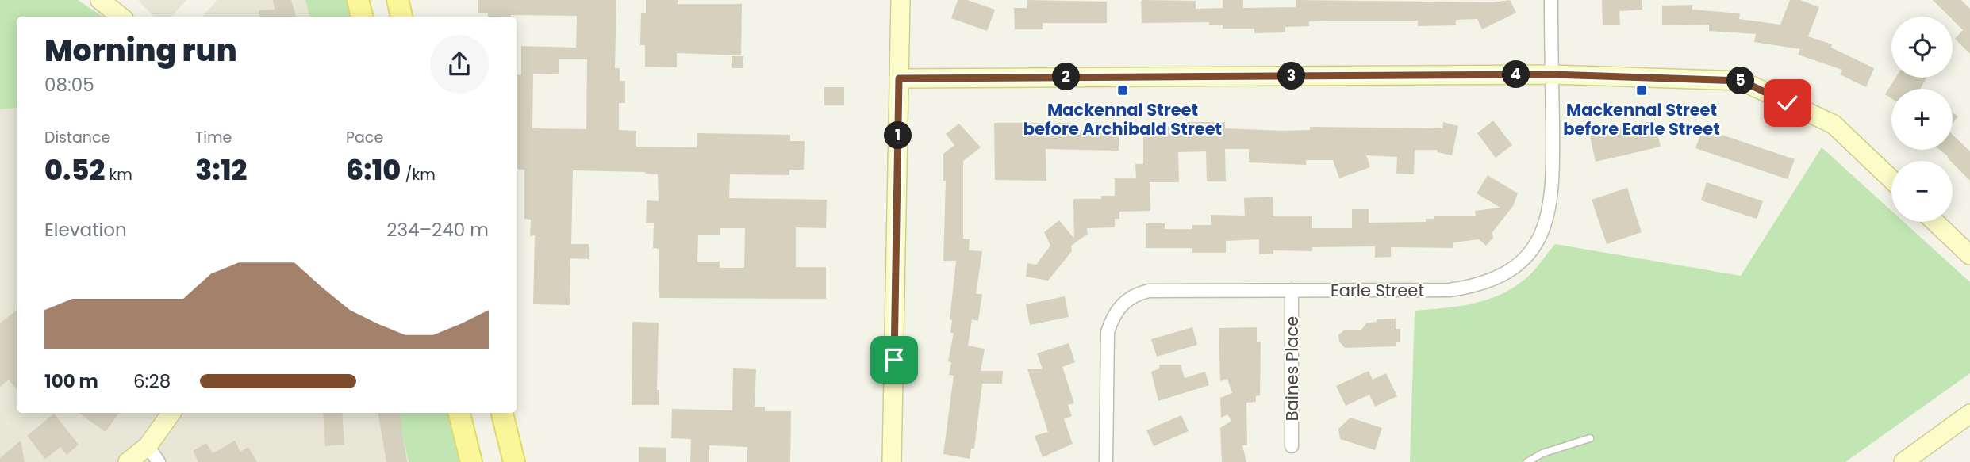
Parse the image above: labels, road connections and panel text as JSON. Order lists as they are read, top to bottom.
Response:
{
  "streets": {
    "street": ["Earle Street", "Baines Place"]
  },
  "crossings": [
    ["Earle Street", "Baines Place"]
  ],
  "places": {
    "transit": ["Mackennal Street before Archibald Street", "Mackennal Street before Earle Street"]
  },
  "page": {
    "map_buttons": ["+", "−"],
    "heading": ["Morning run", "08:05"],
    "pins": [
      "4",
      "3",
      "2",
      "5",
      "1"
    ],
    "stats": [
      ["Distance", "0.52 km"],
      ["Time", "3:12"],
      ["Pace", "6:10 /km"]
    ],
    "chart": ["Elevation", "234–240 m"],
    "list": [
      {
        "name": "100 m",
        "note": "6:28"
      }
    ]
  }
}
